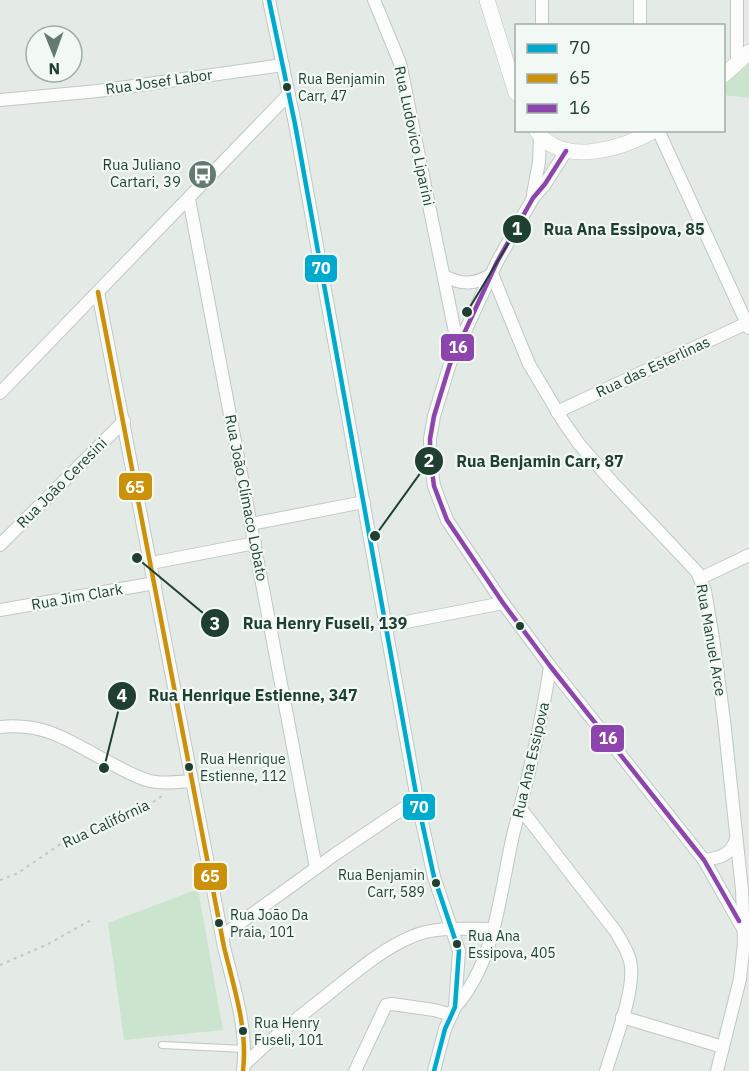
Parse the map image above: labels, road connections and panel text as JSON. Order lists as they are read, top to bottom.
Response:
{
  "streets": {
    "street": [
      "Rua Josef Labor",
      "Rua Ludovico Liparini",
      "Rua das Esterlinas",
      "Rua João Ceresini",
      "Rua João Clímaco Lobato",
      "Rua Jim Clark",
      "Rua Manuel Arce",
      "Rua Ana Essipova"
    ],
    "path": ["Rua Califórnia"]
  },
  "crossings": [
    ["Rua das Esterlinas", "Rua Manuel Arce"]
  ],
  "places": {
    "other": [
      "Rua Benjamin Carr, 47",
      "Rua Ana Essipova, 85",
      "Rua Benjamin Carr, 87",
      "Rua Henry Fuseli, 139",
      "Rua Henrique Estienne, 112",
      "Rua Henrique Estienne, 347",
      "Rua Benjamin Carr, 589",
      "Rua João Da Praia, 101",
      "Rua Ana Essipova, 405",
      "Rua Henry Fuseli, 101"
    ],
    "bus stop": ["Rua Juliano Cartari, 39"]
  },
  "lines": ["transit line 70", "transit line 16", "transit line 65"],
  "legend": ["70", "65", "16"],
  "north": "bottom"
}
